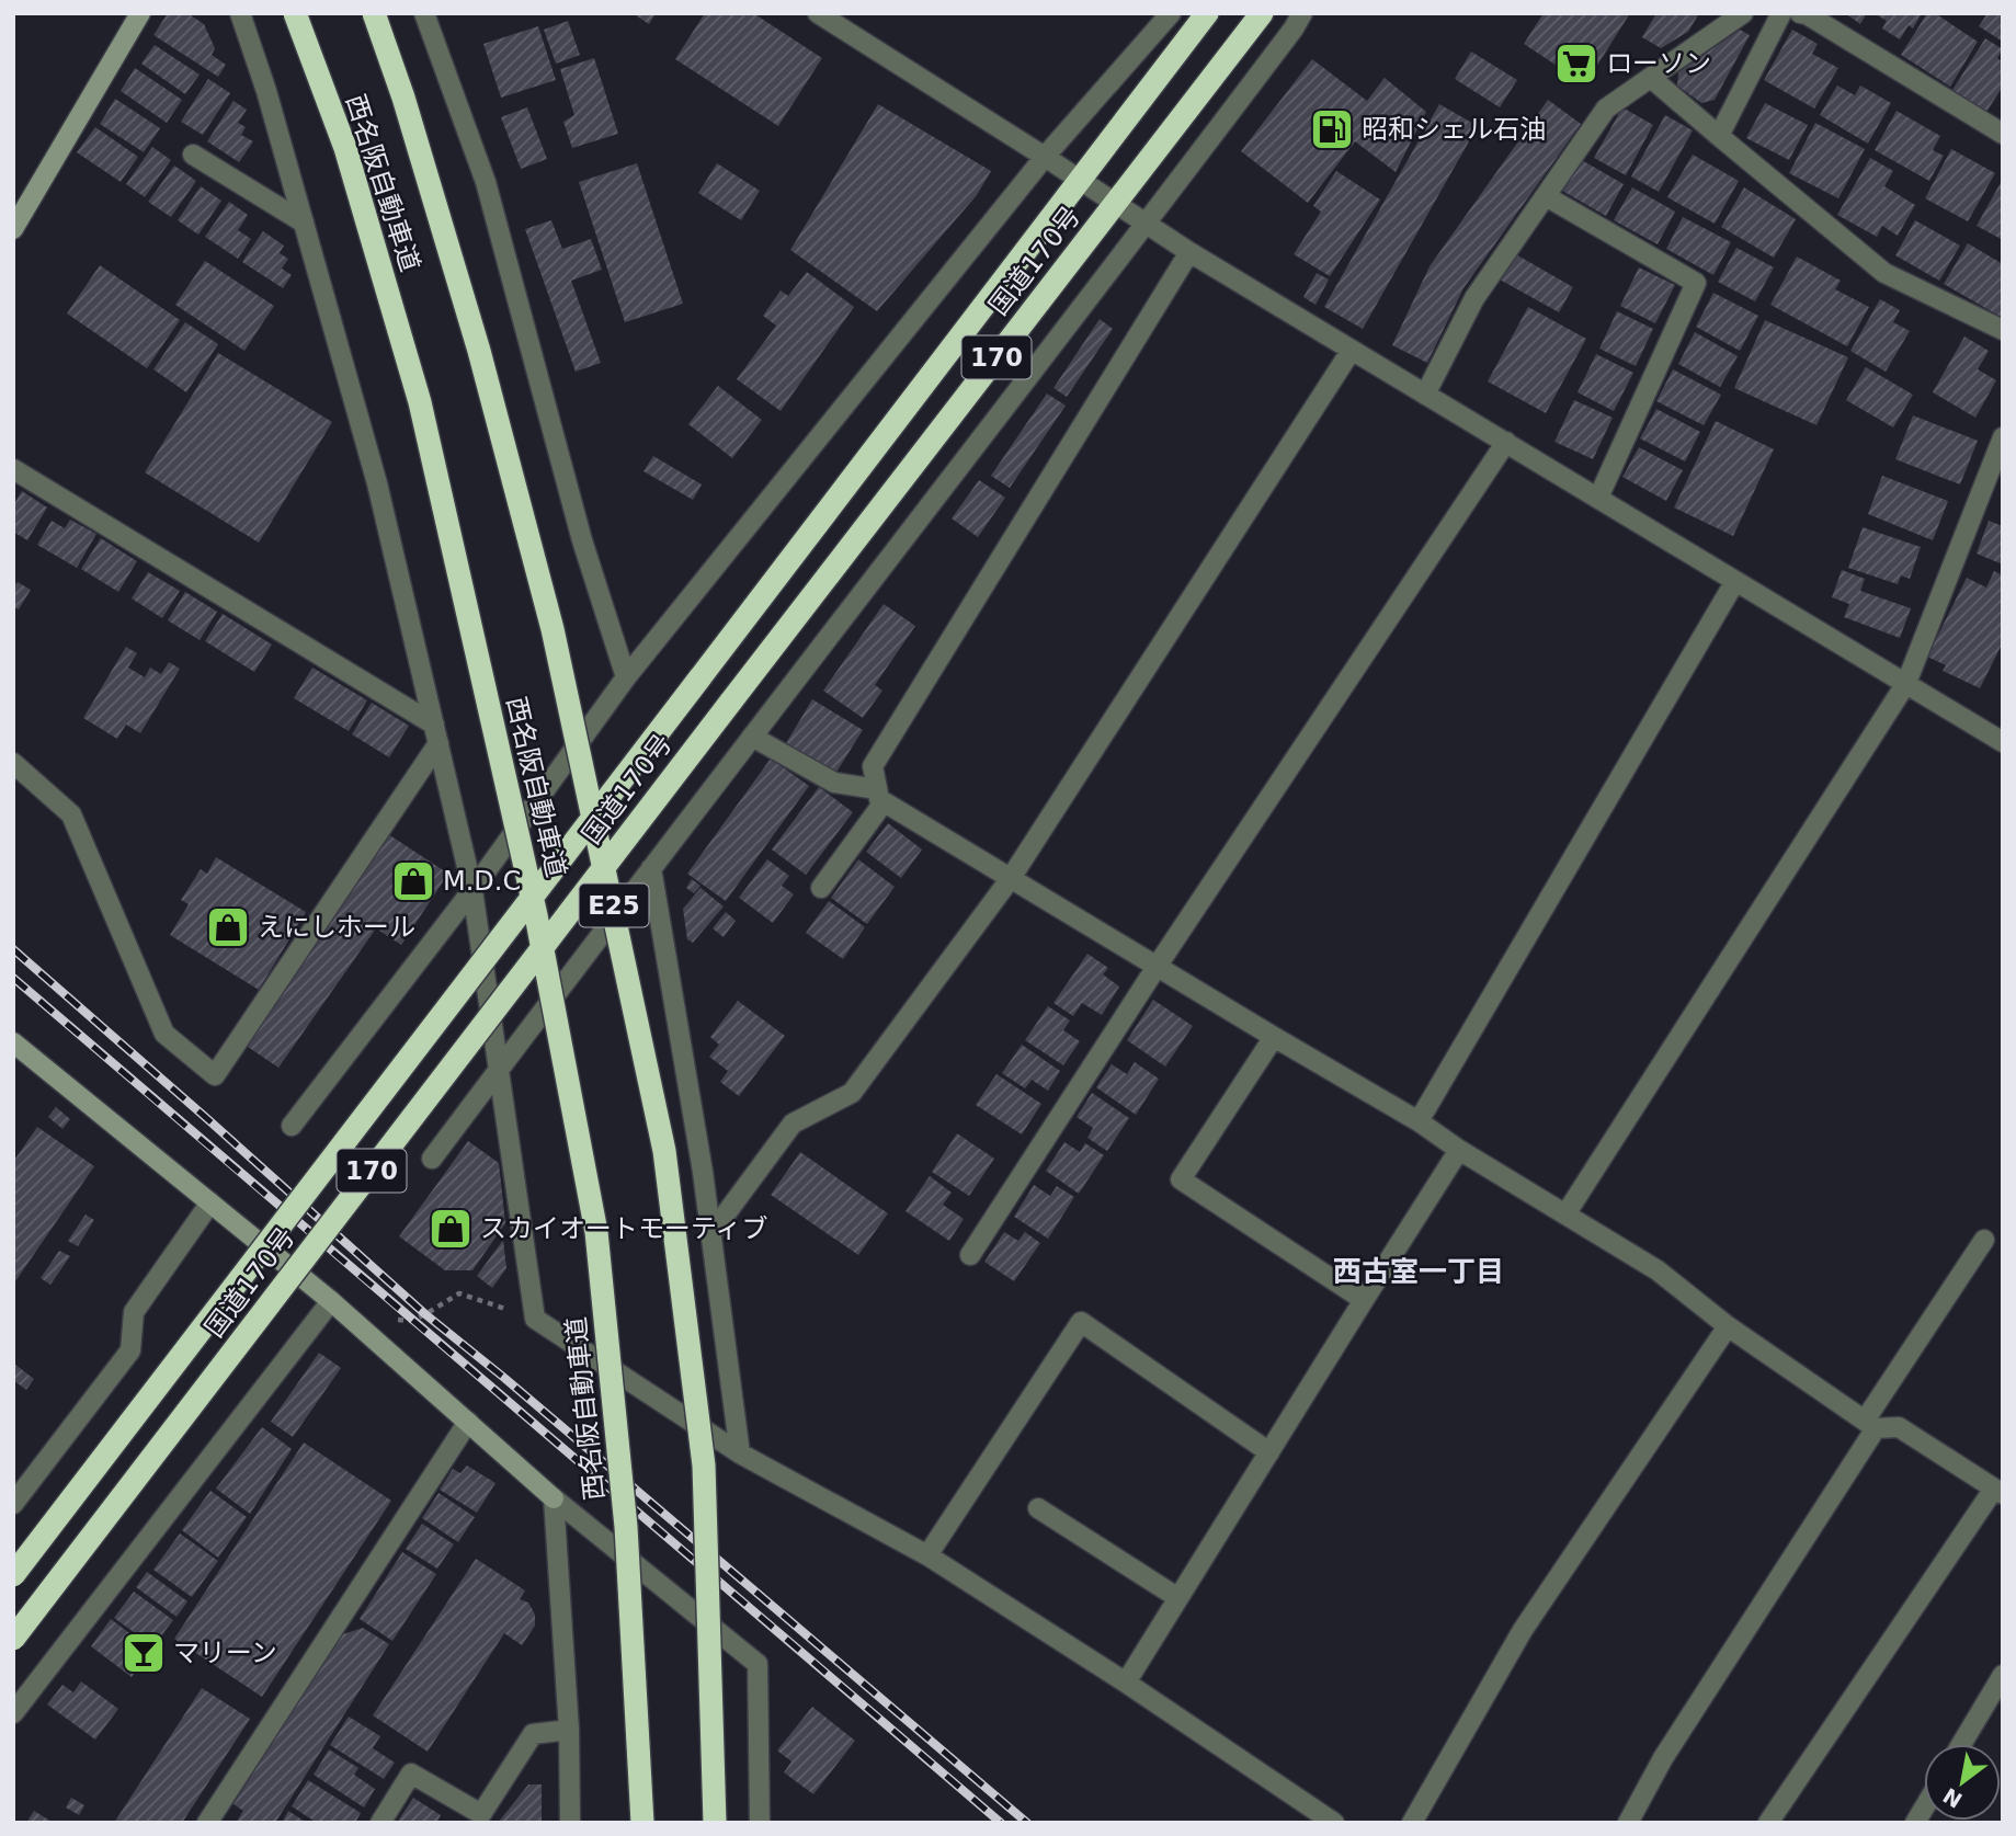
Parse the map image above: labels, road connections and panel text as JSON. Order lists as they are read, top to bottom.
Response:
{
  "streets": {
    "highway": [
      "西名阪自動車道",
      "国道170号",
      "170",
      "E25"
    ]
  },
  "districts": ["西古室一丁目"],
  "places": {
    "supermarket": ["ローソン"],
    "fuel station": ["昭和シェル石油"],
    "shop": ["M.D.C", "えにしホール", "スカイオートモーティブ"],
    "bar": ["マリーン"]
  },
  "north": "bottom left"
}
